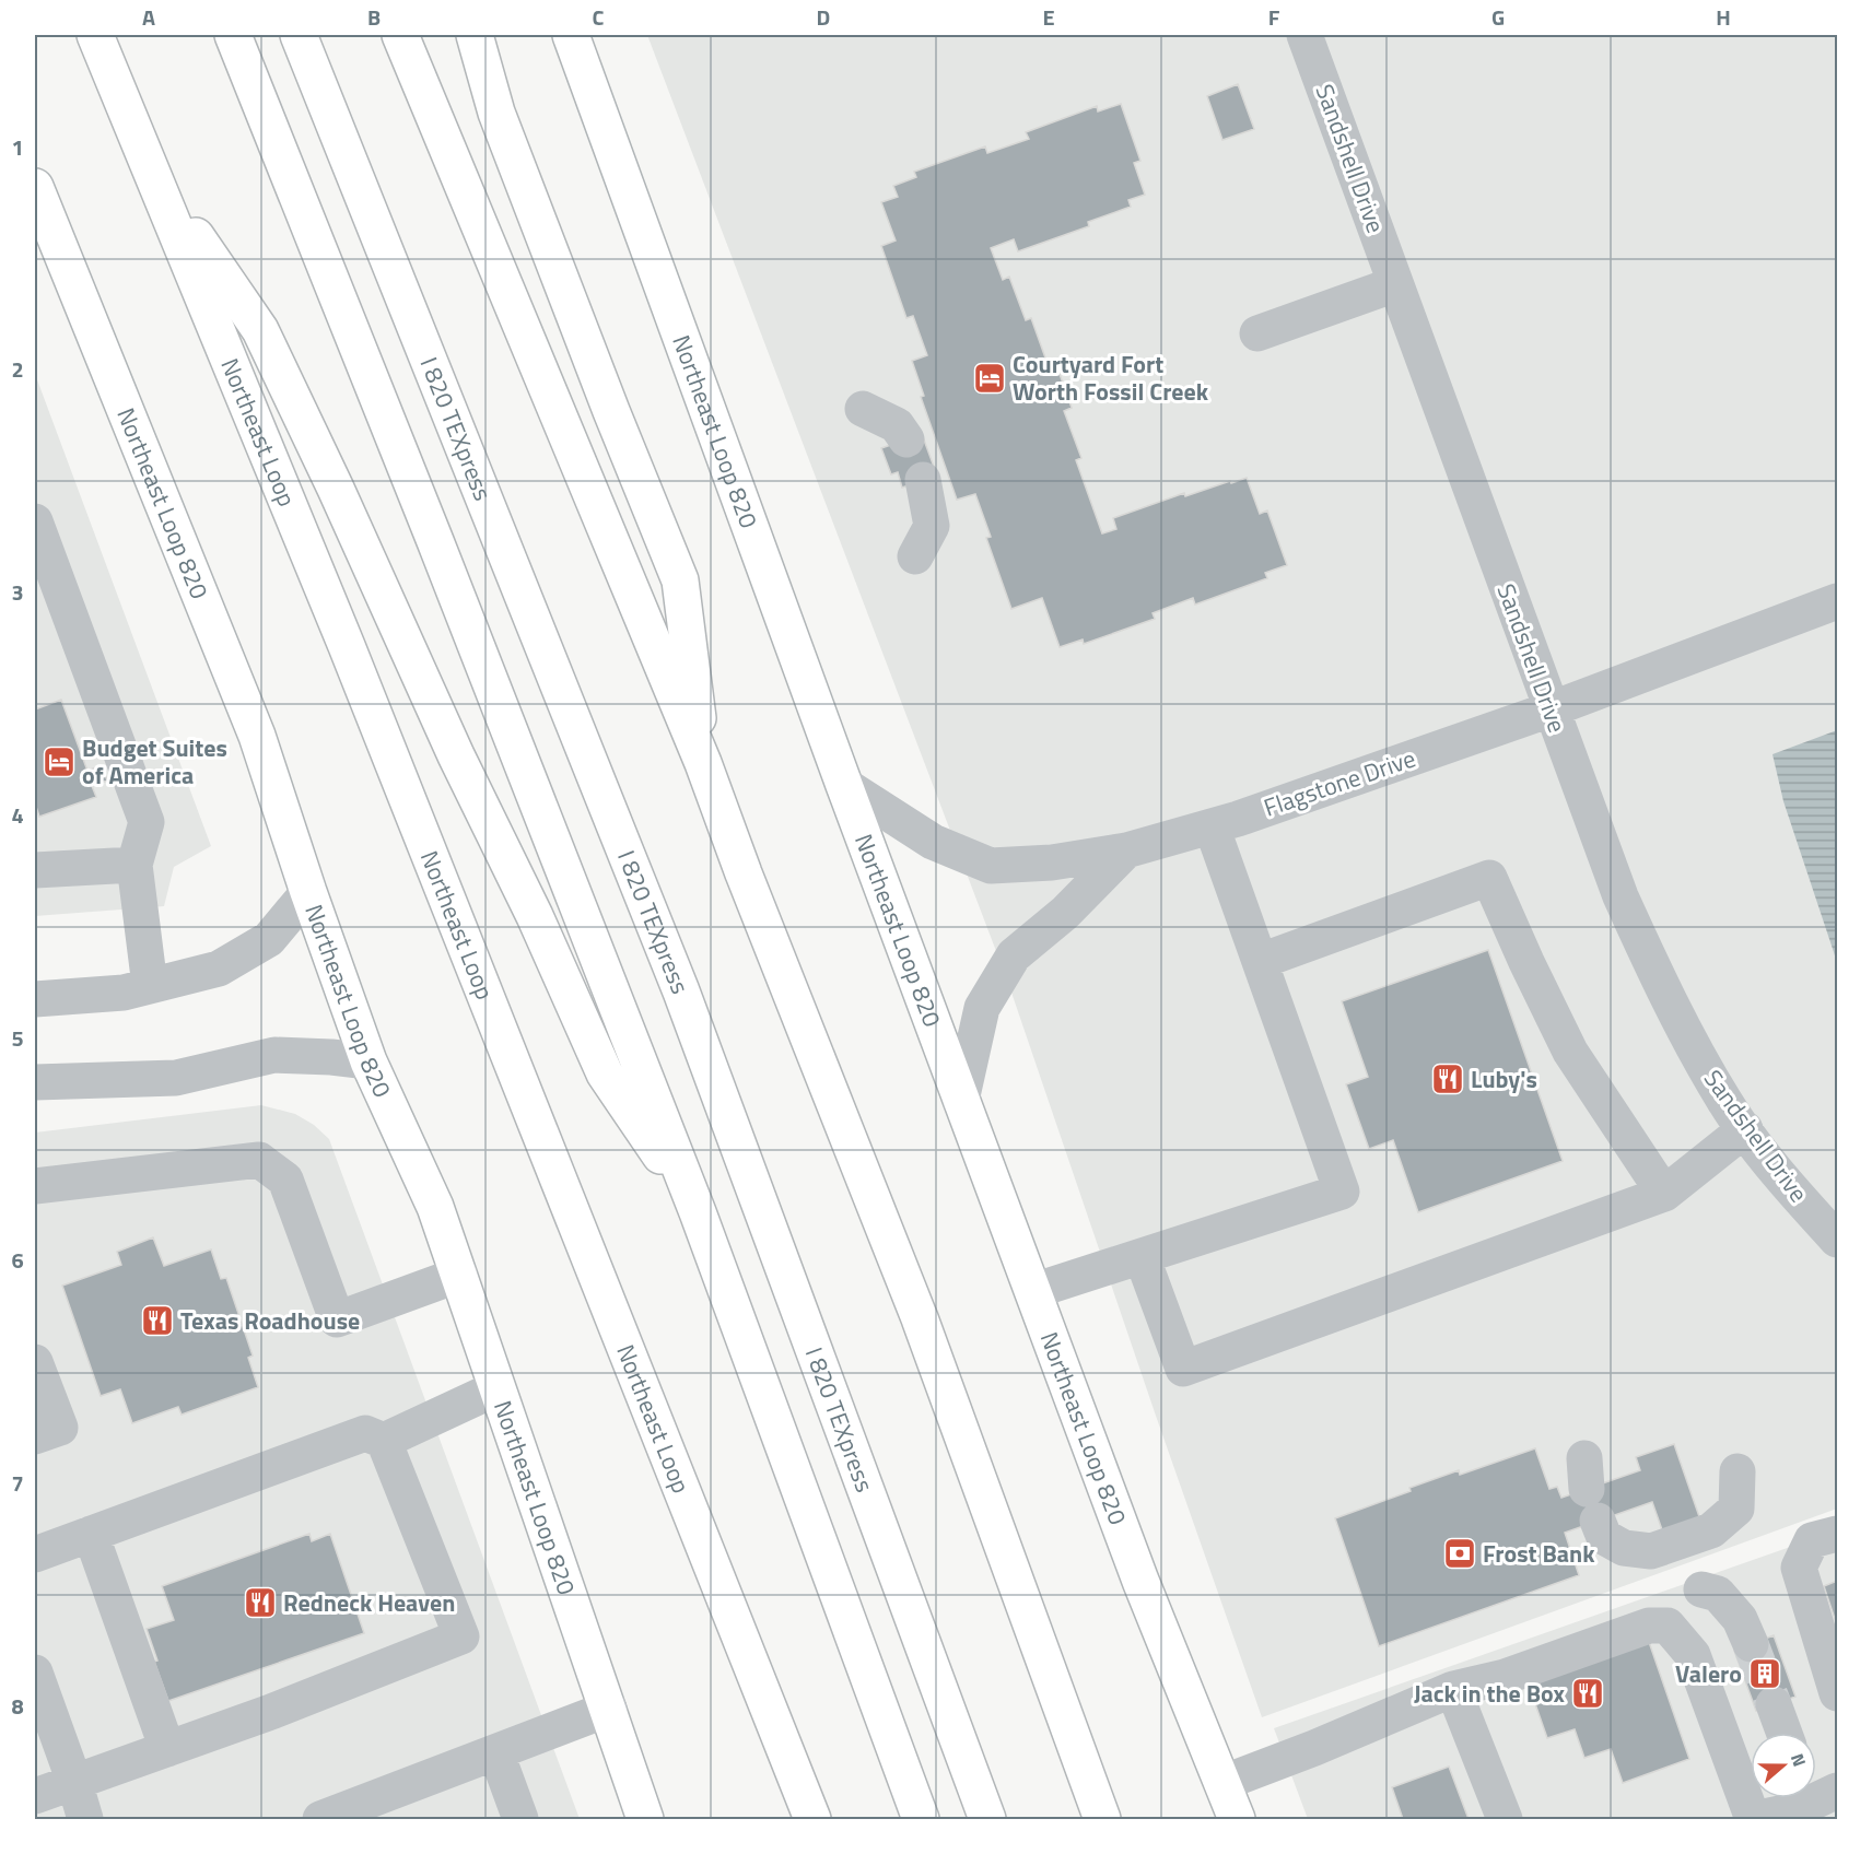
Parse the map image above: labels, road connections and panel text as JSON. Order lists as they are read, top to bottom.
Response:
{
  "streets": {
    "main road": ["I 820 TEXpress", "Northeast Loop 820", "Northeast Loop"],
    "street": ["Sandshell Drive", "Flagstone Drive"]
  },
  "crossings": [
    ["Sandshell Drive", "Flagstone Drive"],
    ["Northeast Loop 820", "Flagstone Drive"]
  ],
  "places": {
    "hotel": ["Courtyard Fort Worth Fossil Creek", "Budget Suites of America"],
    "restaurant": [
      "Luby's",
      "Texas Roadhouse",
      "Redneck Heaven",
      "Jack in the Box"
    ],
    "bank": ["Frost Bank"],
    "building": ["Valero"]
  },
  "north": "right",
  "grid": {
    "columns": [
      "A",
      "B",
      "C",
      "D",
      "E",
      "F",
      "G",
      "H"
    ],
    "rows": [
      "1",
      "2",
      "3",
      "4",
      "5",
      "6",
      "7",
      "8"
    ]
  }
}
